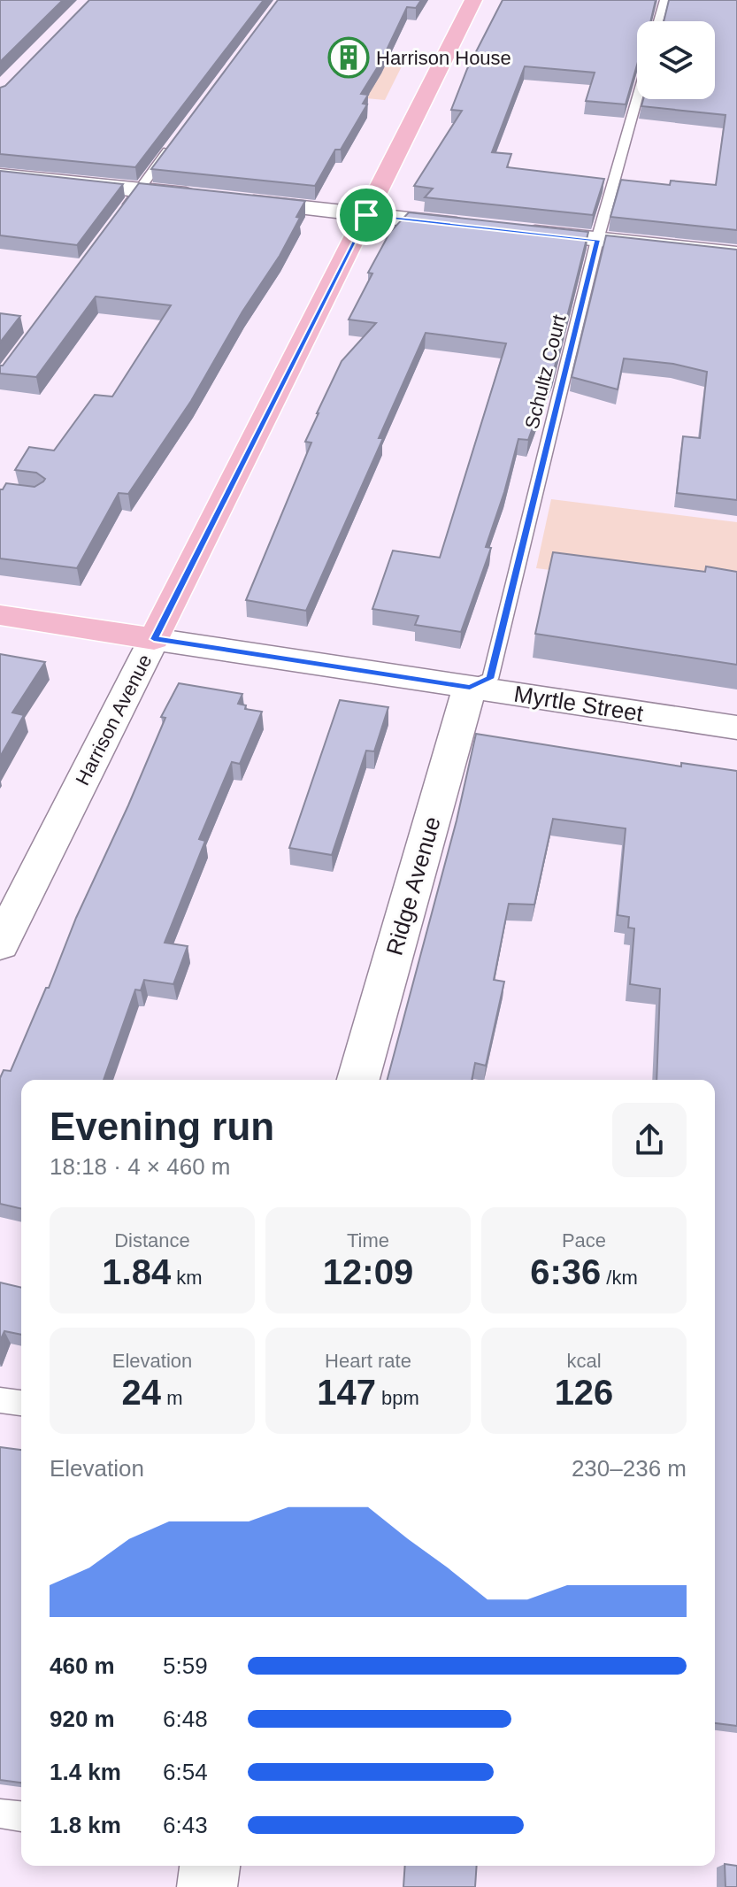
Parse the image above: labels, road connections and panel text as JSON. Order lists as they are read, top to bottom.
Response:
{
  "streets": {
    "main road": ["Myrtle Street", "Harrison Avenue"],
    "street": ["Ridge Avenue"],
    "lane": ["Schultz Court"]
  },
  "crossings": [
    ["Schultz Court", "Myrtle Street"],
    ["Schultz Court", "Ridge Avenue"],
    ["Myrtle Street", "Harrison Avenue"],
    ["Myrtle Street", "Ridge Avenue"]
  ],
  "places": {
    "building": ["Harrison House"]
  },
  "page": {
    "heading": ["Evening run", "18:18 · 4 × 460 m"],
    "stats": [
      ["Distance", "1.84 km"],
      ["Time", "12:09"],
      ["Pace", "6:36 /km"],
      ["Elevation", "24 m"],
      ["Heart rate", "147 bpm"],
      ["kcal", "126"]
    ],
    "chart": ["Elevation", "230–236 m"],
    "list": [
      {
        "name": "460 m",
        "note": "5:59"
      },
      {
        "name": "920 m",
        "note": "6:48"
      },
      {
        "name": "1.4 km",
        "note": "6:54"
      },
      {
        "name": "1.8 km",
        "note": "6:43"
      }
    ]
  }
}
